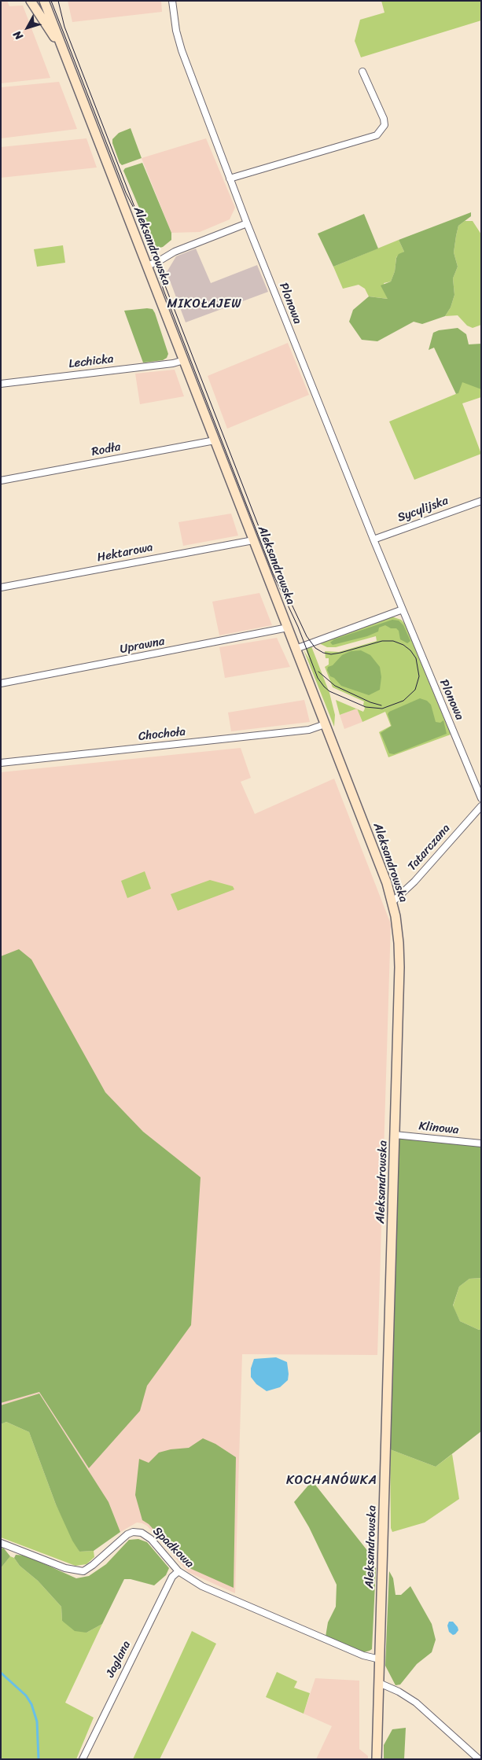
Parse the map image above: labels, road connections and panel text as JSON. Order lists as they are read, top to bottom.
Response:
{
  "streets": {
    "main road": ["Aleksandrowska"],
    "street": [
      "Plonowa",
      "Lechicka",
      "Rodła",
      "Sycylijska",
      "Hektarowa",
      "Uprawna",
      "Chochoła",
      "Tatarczana",
      "Klinowa",
      "Spadkowa",
      "Jaglana"
    ]
  },
  "crossings": [
    ["Aleksandrowska", "Lechicka"],
    ["Aleksandrowska", "Rodła"],
    ["Aleksandrowska", "Hektarowa"],
    ["Aleksandrowska", "Uprawna"],
    ["Aleksandrowska", "Chochoła"],
    ["Aleksandrowska", "Tatarczana"],
    ["Aleksandrowska", "Klinowa"],
    ["Aleksandrowska", "Spadkowa"],
    ["Plonowa", "Sycylijska"],
    ["Spadkowa", "Jaglana"]
  ],
  "districts": ["MIKOŁAJEW", "KOCHANÓWKA"],
  "north": "bottom left"
}
